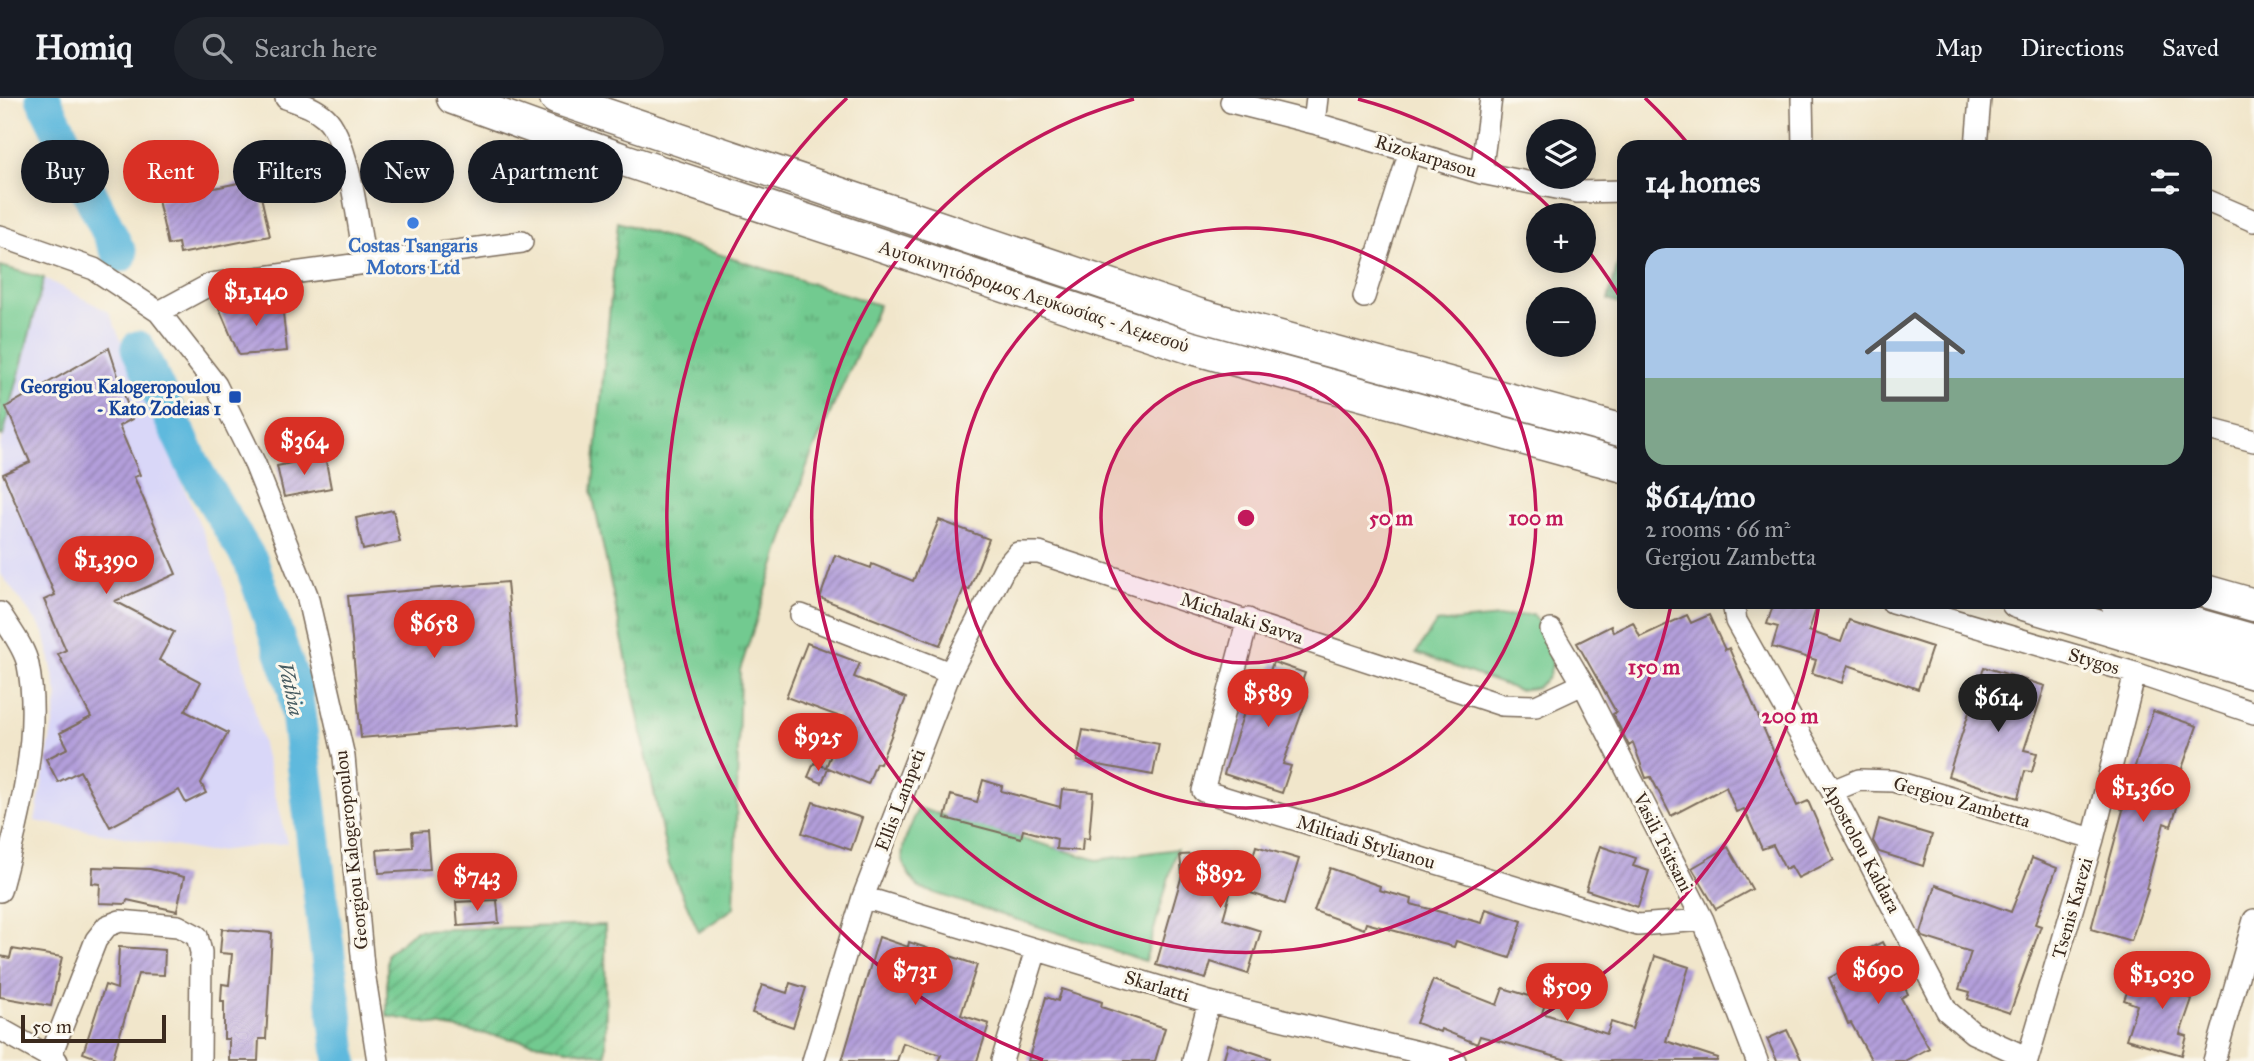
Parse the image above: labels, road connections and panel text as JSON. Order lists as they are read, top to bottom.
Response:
{
  "streets": {
    "highway": ["Αυτοκινητόδρομος Λευκωσίας - Λεμεσού"],
    "street": [
      "Rizokarpasou",
      "Michalaki Savva",
      "Stygos",
      "Ellis Lampeti",
      "Gergiou Zambetta",
      "Miltiadi Stylianou",
      "Vasili Tsitsani",
      "Apostolou Kaldara",
      "Georgiou Kalogeropoulou",
      "Tsenis Karezi",
      "Skarlatti"
    ]
  },
  "crossings": [
    ["Michalaki Savva", "Ellis Lampeti"],
    ["Michalaki Savva", "Miltiadi Stylianou"],
    ["Michalaki Savva", "Vasili Tsitsani"],
    ["Stygos", "Tsenis Karezi"],
    ["Ellis Lampeti", "Skarlatti"],
    ["Gergiou Zambetta", "Apostolou Kaldara"],
    ["Gergiou Zambetta", "Tsenis Karezi"],
    ["Miltiadi Stylianou", "Vasili Tsitsani"],
    ["Apostolou Kaldara", "Tsenis Karezi"]
  ],
  "water": ["Vathia"],
  "places": {
    "other": ["Costas Tsangaris Motors Ltd"],
    "transit": ["Georgiou Kalogeropoulou - Kato Zodeias 1"]
  },
  "scale_bar": "50 m",
  "page": {
    "header": "Homiq",
    "search": "Search here",
    "nav": ["Map", "Directions", "Saved"],
    "map_buttons": ["+", "−"],
    "chip": [
      "Buy",
      "Rent",
      "Filters",
      "New",
      "Apartment"
    ],
    "heading": "14 homes",
    "list": [
      {
        "name": "$614/mo",
        "note": "2 rooms · 66 m² · Gergiou Zambetta"
      }
    ],
    "price": [
      "$1,140",
      "$364",
      "$1,390",
      "$658",
      "$589",
      "$614",
      "$925",
      "$1,360",
      "$892",
      "$743",
      "$690",
      "$731",
      "$1,030",
      "$509"
    ],
    "scale": "50 m"
  },
  "rings": [
    "50 m",
    "100 m",
    "150 m",
    "200 m"
  ]
}
